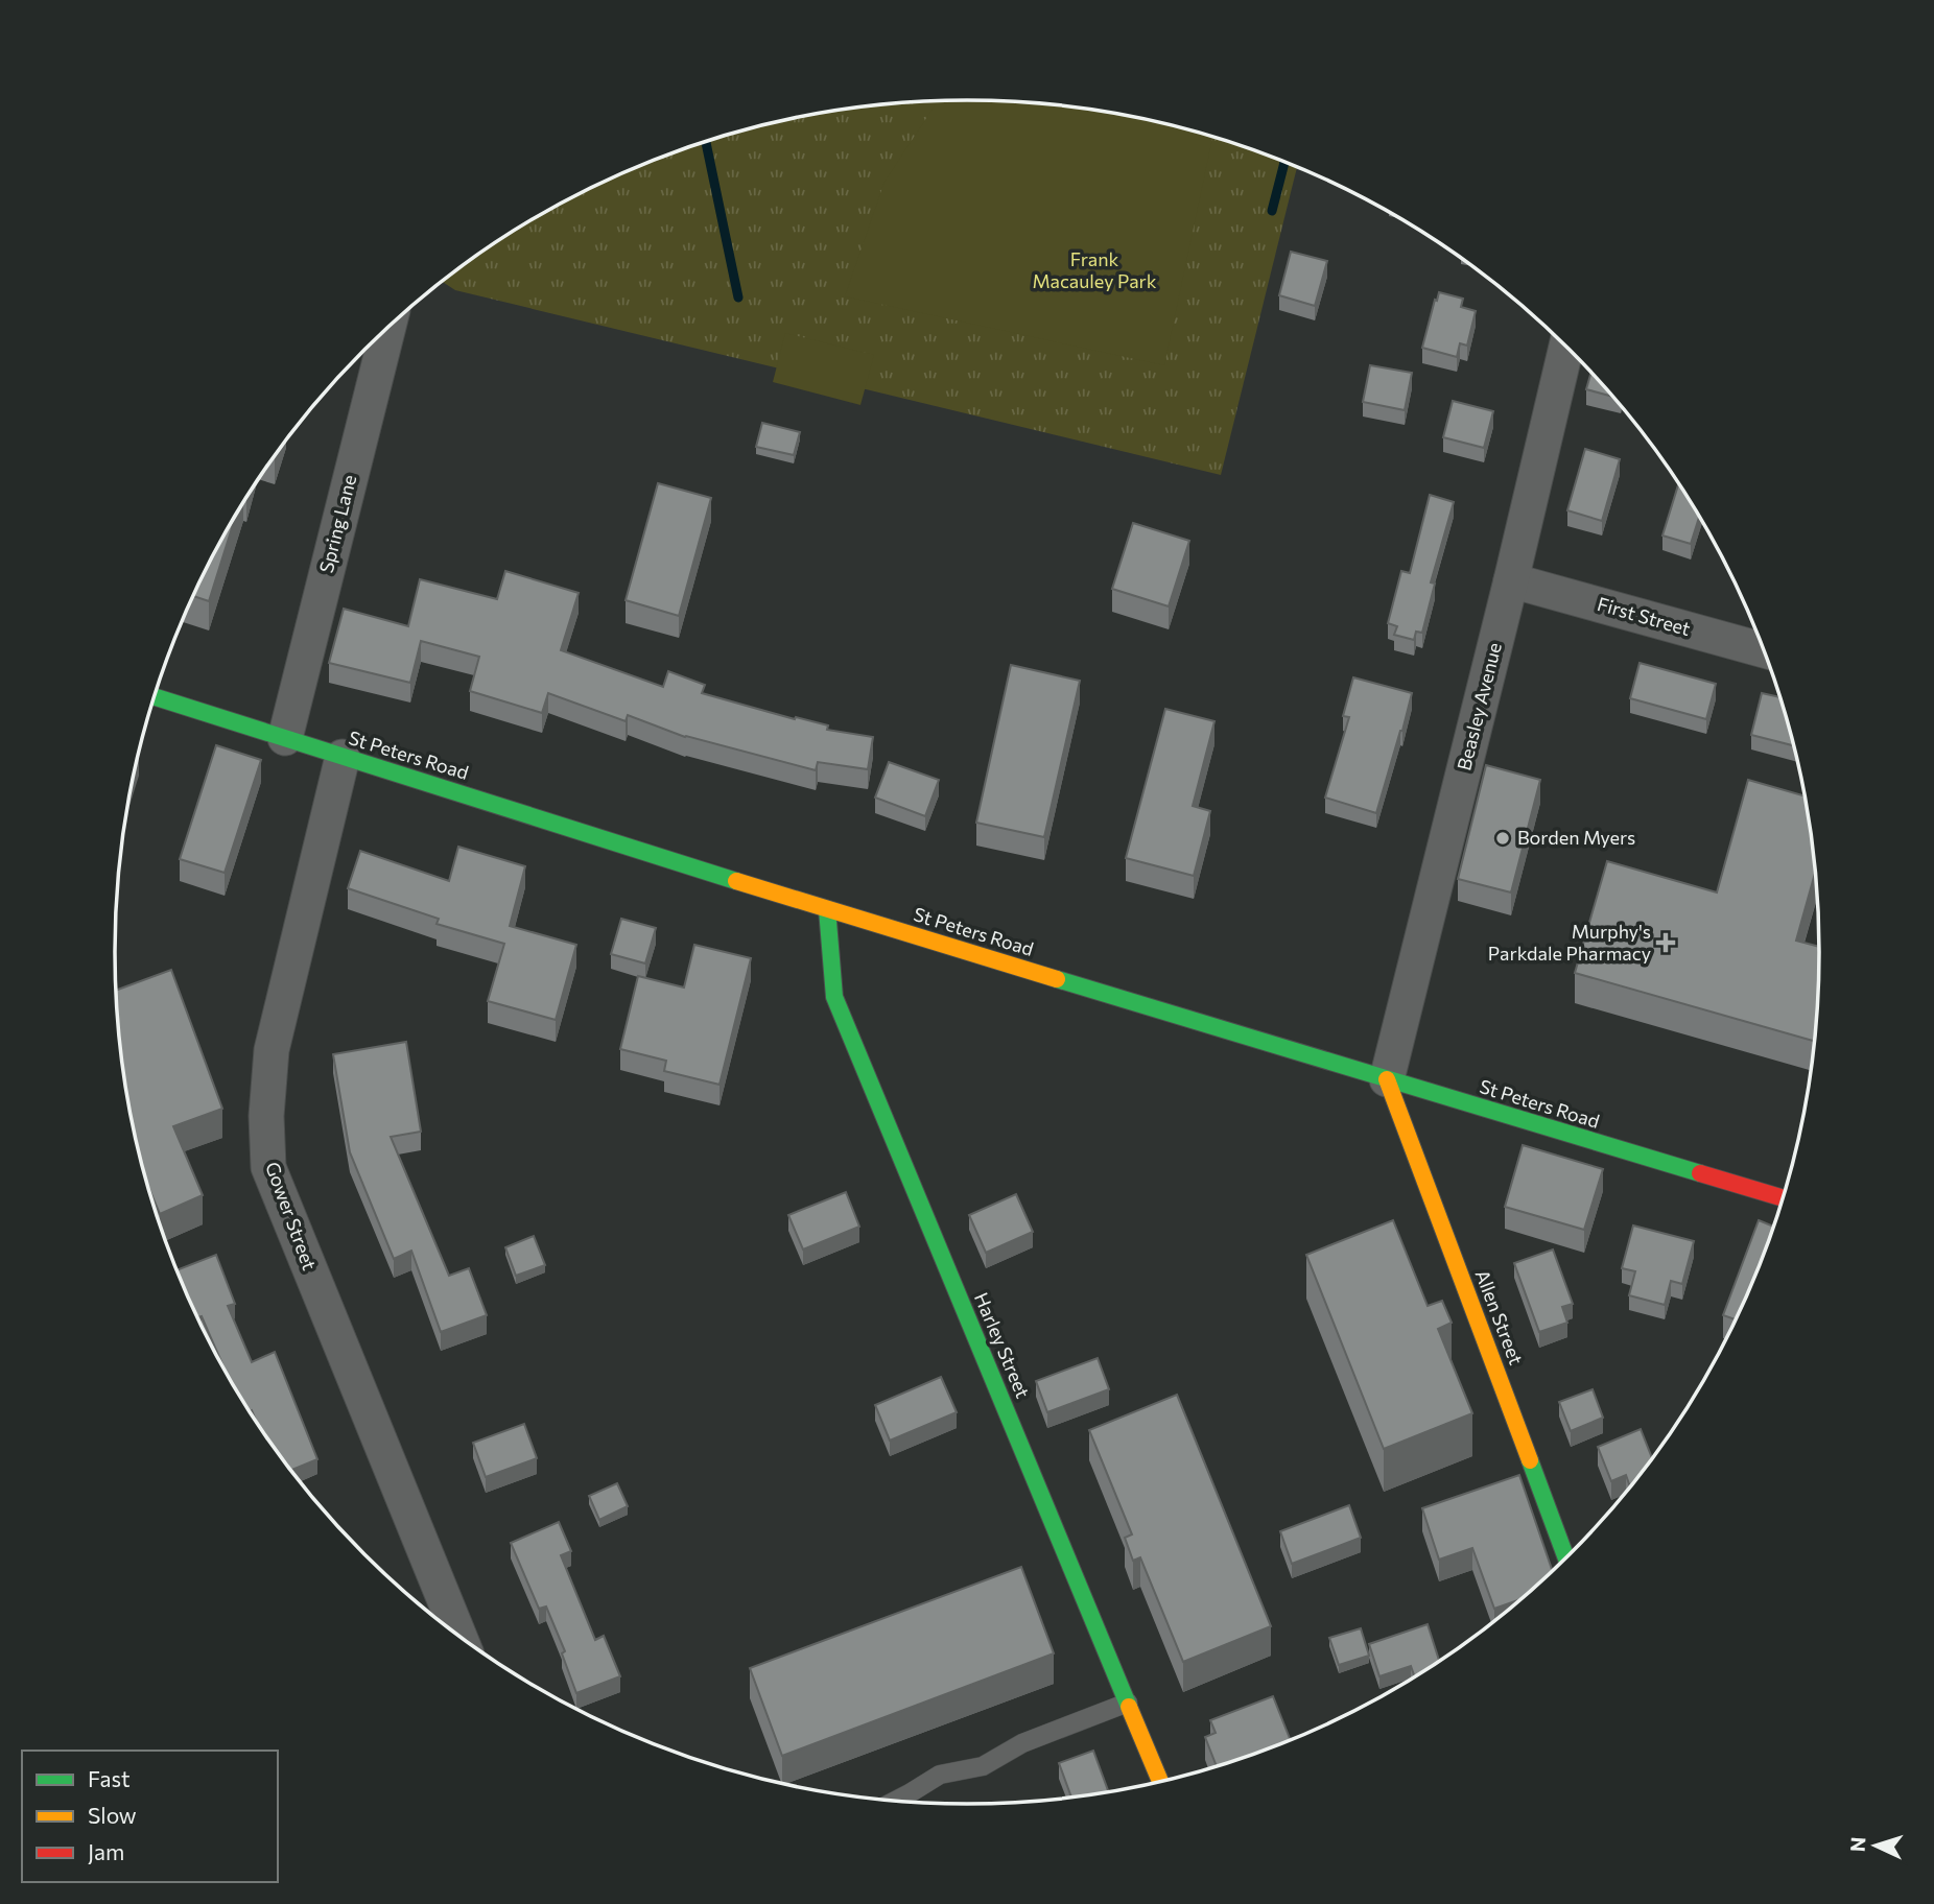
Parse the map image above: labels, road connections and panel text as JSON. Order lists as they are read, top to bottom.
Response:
{
  "streets": {
    "main road": ["St Peters Road", "Allen Street", "Harley Street"],
    "street": [
      "Spring Lane",
      "First Street",
      "Beasley Avenue",
      "Gower Street"
    ]
  },
  "crossings": [
    ["Spring Lane", "St Peters Road"],
    ["First Street", "Beasley Avenue"],
    ["Beasley Avenue", "St Peters Road"],
    ["Beasley Avenue", "Allen Street"],
    ["St Peters Road", "Gower Street"],
    ["St Peters Road", "Allen Street"],
    ["St Peters Road", "Harley Street"]
  ],
  "parks": ["Frank Macauley Park"],
  "places": {
    "other": ["Borden Myers"],
    "health": ["Murphy's Parkdale Pharmacy"]
  },
  "legend": ["Fast", "Slow", "Jam"],
  "north": "left"
}
